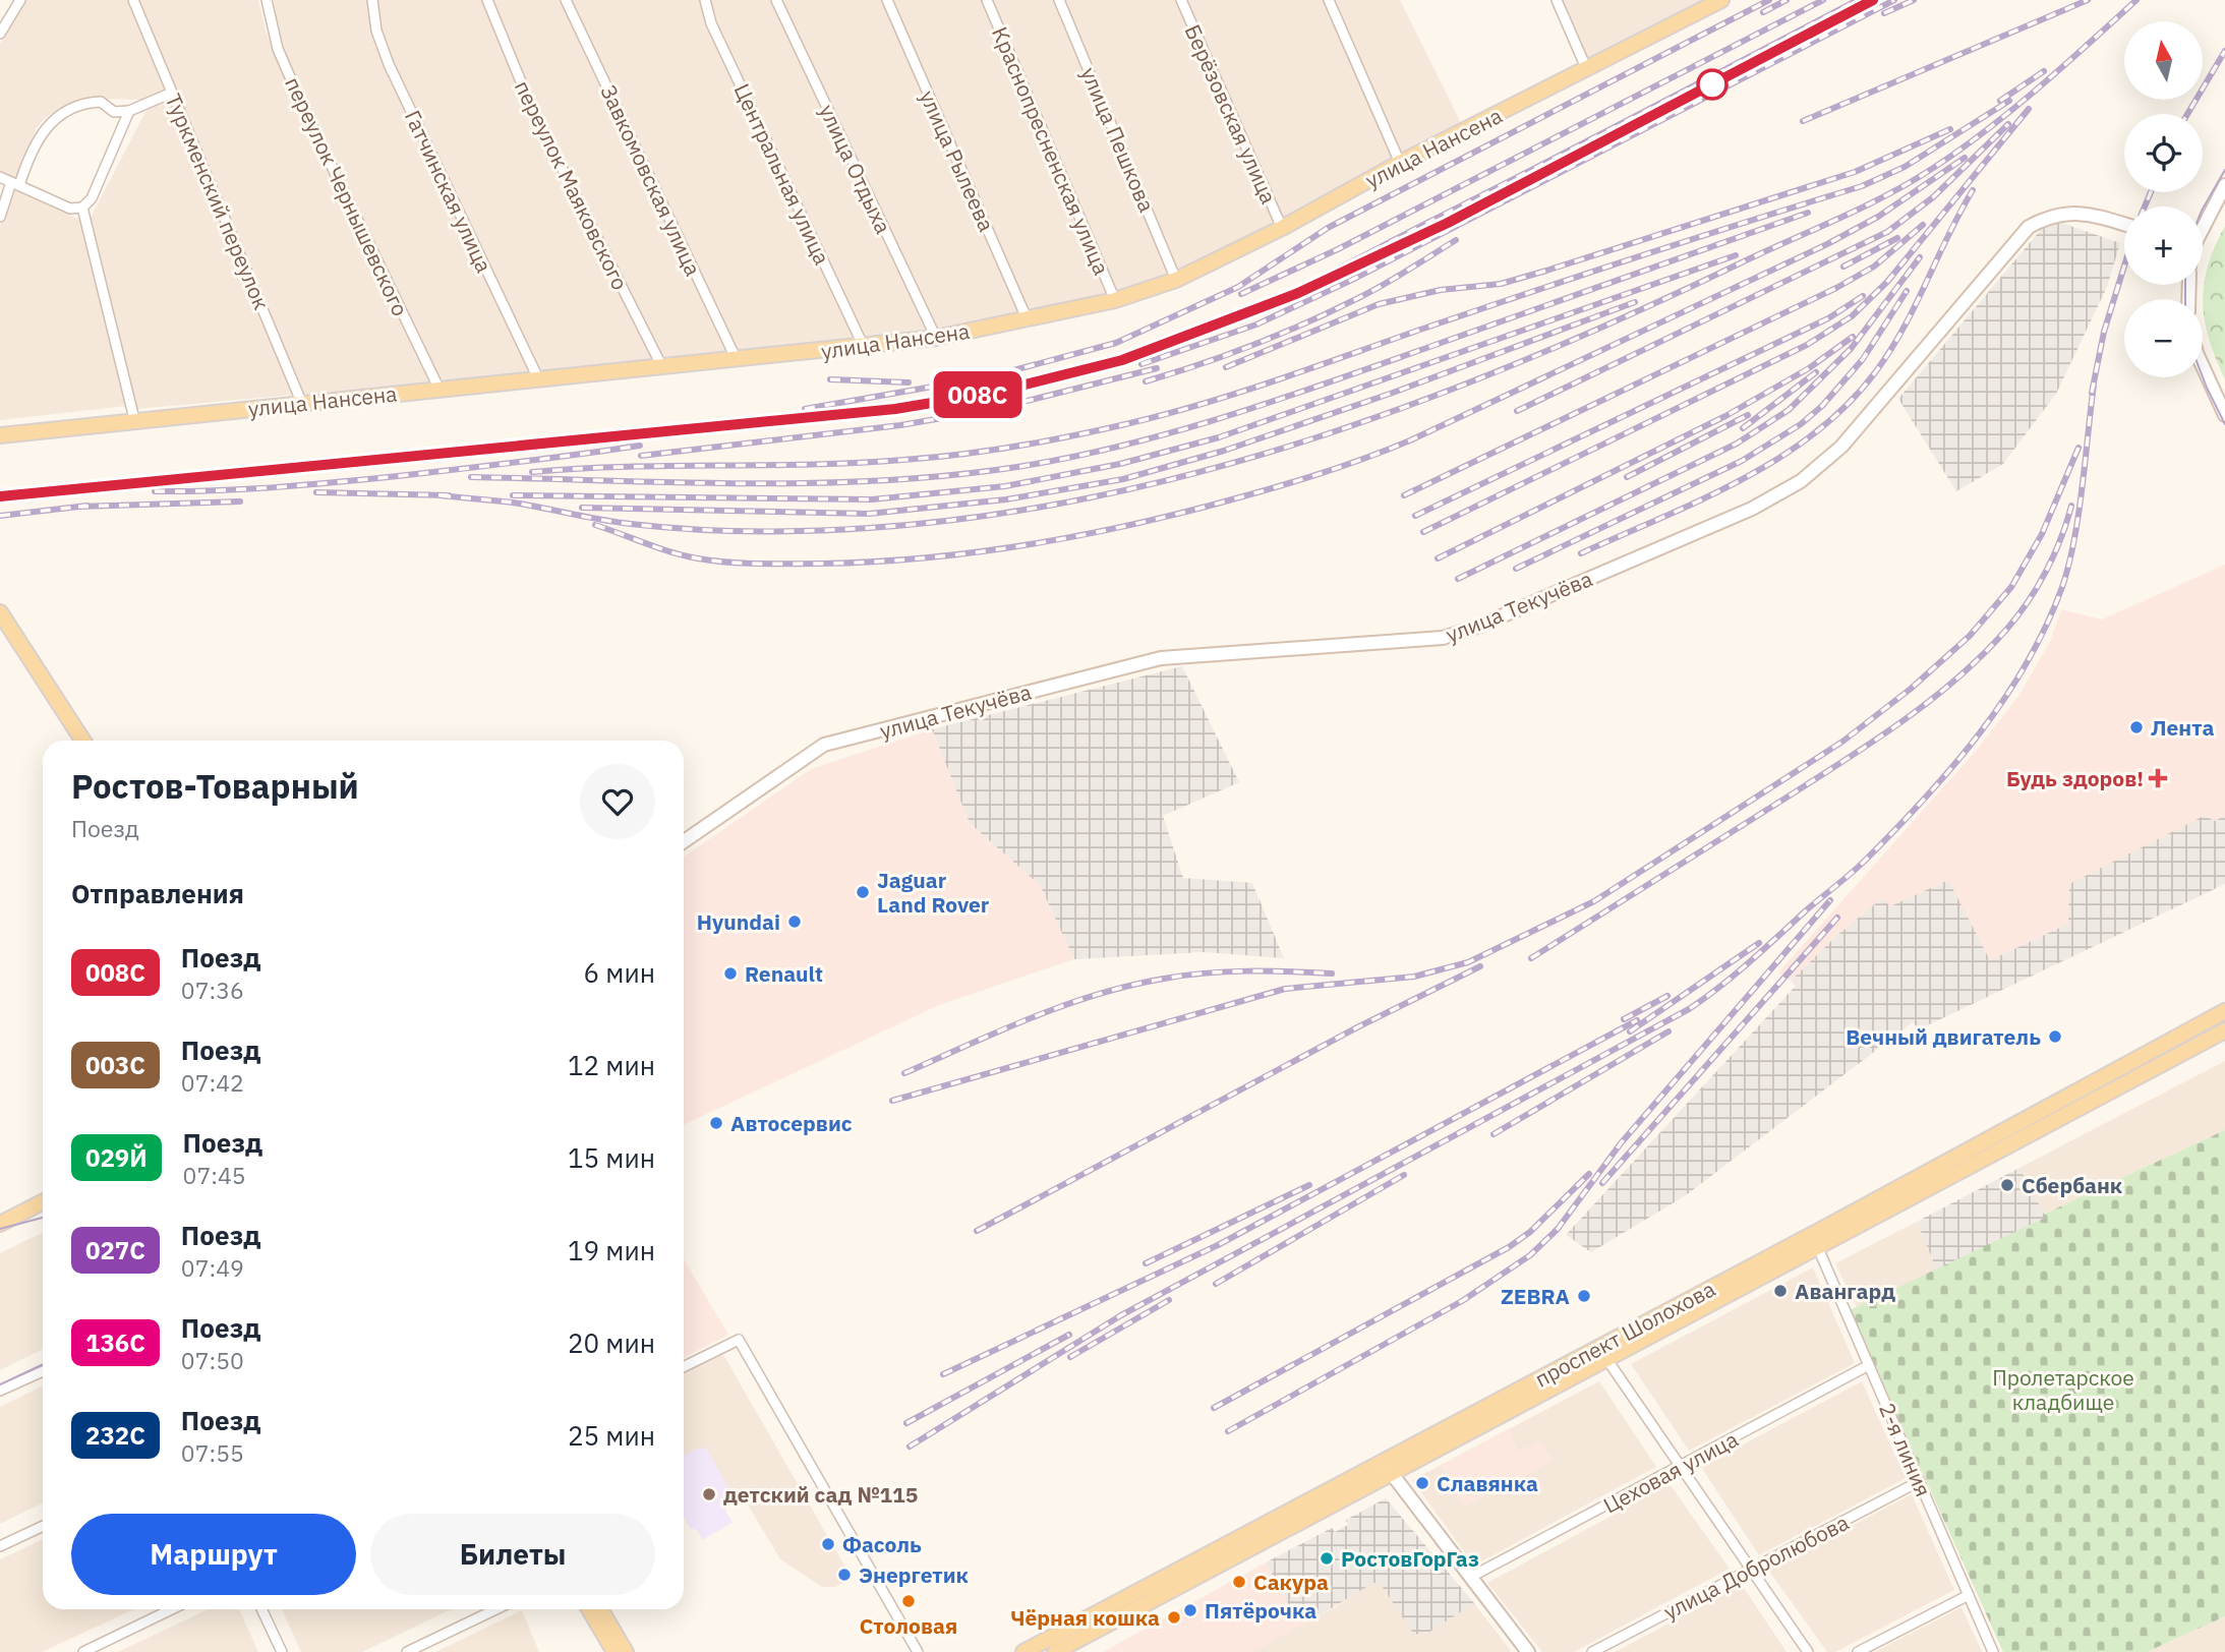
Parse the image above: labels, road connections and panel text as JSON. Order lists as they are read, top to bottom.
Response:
{
  "streets": {
    "main road": ["улица Нансена", "улица Текучёва", "проспект Шолохова"],
    "street": [
      "Берёзовская улица",
      "улица Пешкова",
      "Краснопресненская улица",
      "улица Рылеева",
      "улица Отдыха",
      "Центральная улица",
      "Завкомовская улица",
      "переулок Маяковского",
      "Гатчинская улица",
      "переулок Чернышевского",
      "Туркменский переулок",
      "2-я линия",
      "Цеховая улица",
      "улица Добролюбова"
    ]
  },
  "crossings": [
    ["Берёзовская улица", "улица Нансена"],
    ["улица Пешкова", "улица Нансена"],
    ["улица Нансена", "Краснопресненская улица"],
    ["улица Нансена", "улица Рылеева"],
    ["улица Нансена", "улица Отдыха"],
    ["улица Нансена", "Центральная улица"],
    ["улица Нансена", "Завкомовская улица"],
    ["улица Нансена", "переулок Маяковского"],
    ["улица Нансена", "Гатчинская улица"],
    ["улица Нансена", "переулок Чернышевского"],
    ["улица Нансена", "Туркменский переулок"],
    ["проспект Шолохова", "2-я линия"],
    ["2-я линия", "Цеховая улица"],
    ["2-я линия", "улица Добролюбова"]
  ],
  "parks": ["Пролетарское кладбище"],
  "places": {
    "other": [
      "Лента",
      "Jaguar Land Rover",
      "Hyundai",
      "Renault",
      "Вечный двигатель",
      "Автосервис",
      "Сбербанк",
      "Авангард",
      "ZEBRA",
      "Славянка",
      "детский сад №115",
      "Фасоль",
      "РостовГорГаз",
      "Энергетик",
      "Сакура",
      "Столовая",
      "Пятёрочка",
      "Чёрная кошка"
    ],
    "health": ["Будь здоров!"]
  },
  "north": "top",
  "page": {
    "on_map": "008С",
    "map_buttons": ["+", "−"],
    "heading": [
      ["Ростов-Товарный", "Поезд"],
      "Отправления"
    ],
    "list": [
      {
        "mark": "008С",
        "name": "Поезд",
        "note": "07:36",
        "value": "6 мин"
      },
      {
        "mark": "003С",
        "name": "Поезд",
        "note": "07:42",
        "value": "12 мин"
      },
      {
        "mark": "029Й",
        "name": "Поезд",
        "note": "07:45",
        "value": "15 мин"
      },
      {
        "mark": "027С",
        "name": "Поезд",
        "note": "07:49",
        "value": "19 мин"
      },
      {
        "mark": "136С",
        "name": "Поезд",
        "note": "07:50",
        "value": "20 мин"
      },
      {
        "mark": "232C",
        "name": "Поезд",
        "note": "07:55",
        "value": "25 мин"
      }
    ],
    "buttons": ["Маршрут", "Билеты"]
  }
}
